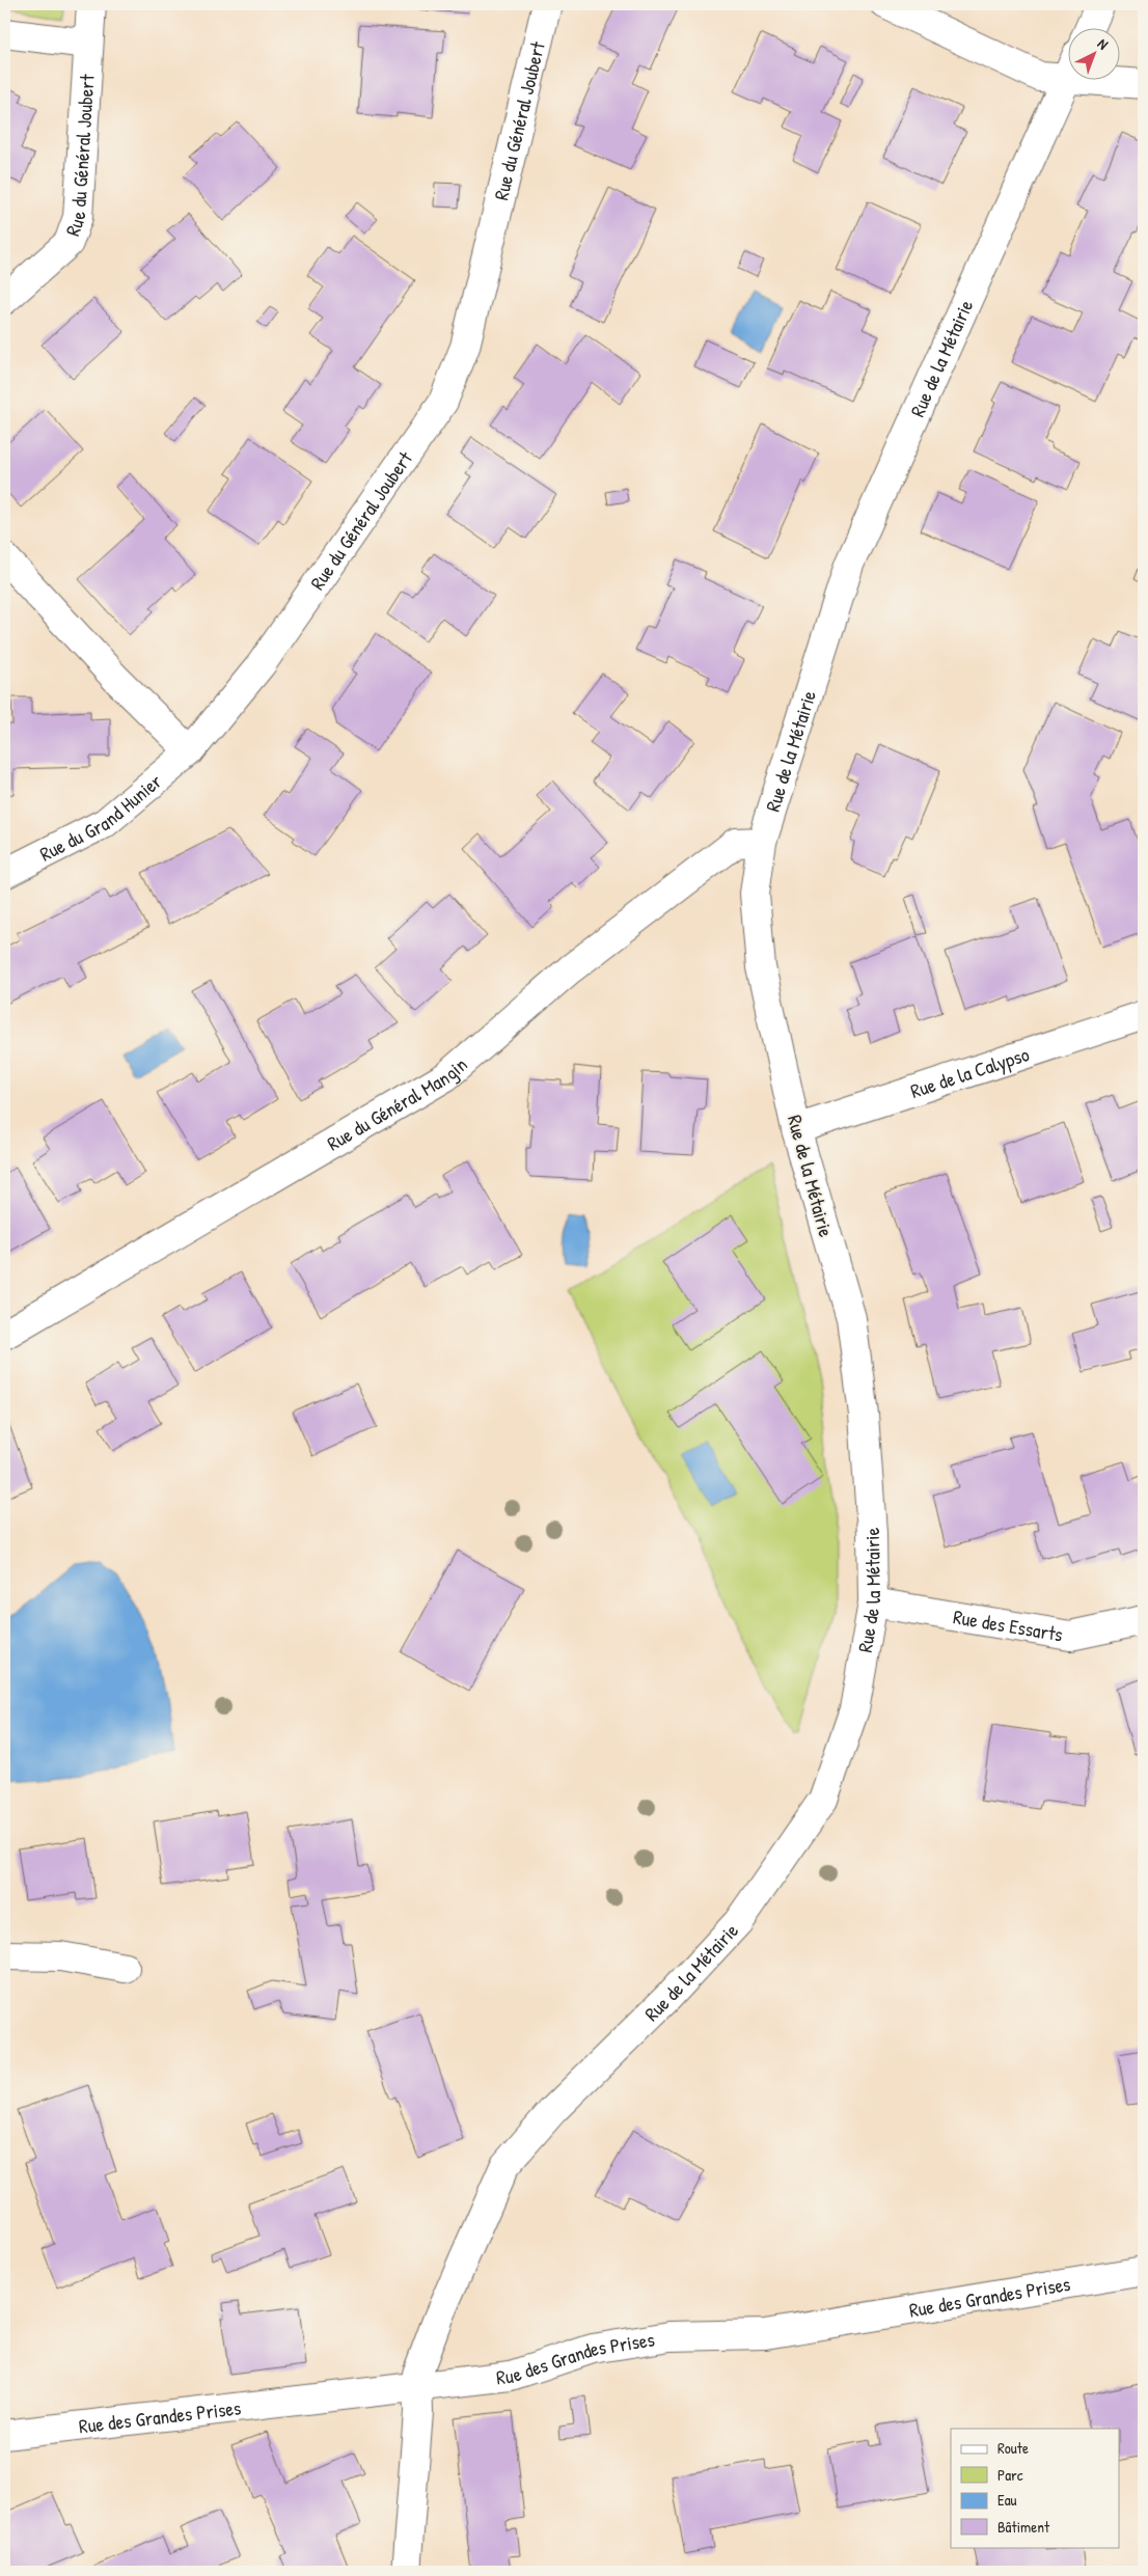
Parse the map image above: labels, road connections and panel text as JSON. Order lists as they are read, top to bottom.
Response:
{
  "streets": {
    "street": [
      "Rue du Général Joubert",
      "Rue de la Métairie",
      "Rue du Grand Hunier",
      "Rue de la Calypso",
      "Rue du Général Mangin",
      "Rue des Essarts",
      "Rue des Grandes Prises"
    ]
  },
  "crossings": [
    ["Rue du Général Joubert", "Rue du Grand Hunier"],
    ["Rue de la Métairie", "Rue de la Calypso"],
    ["Rue de la Métairie", "Rue du Général Mangin"],
    ["Rue de la Métairie", "Rue des Essarts"],
    ["Rue de la Métairie", "Rue des Grandes Prises"]
  ],
  "legend": [
    "Route",
    "Parc",
    "Eau",
    "Bâtiment"
  ],
  "north": "top right"
}
